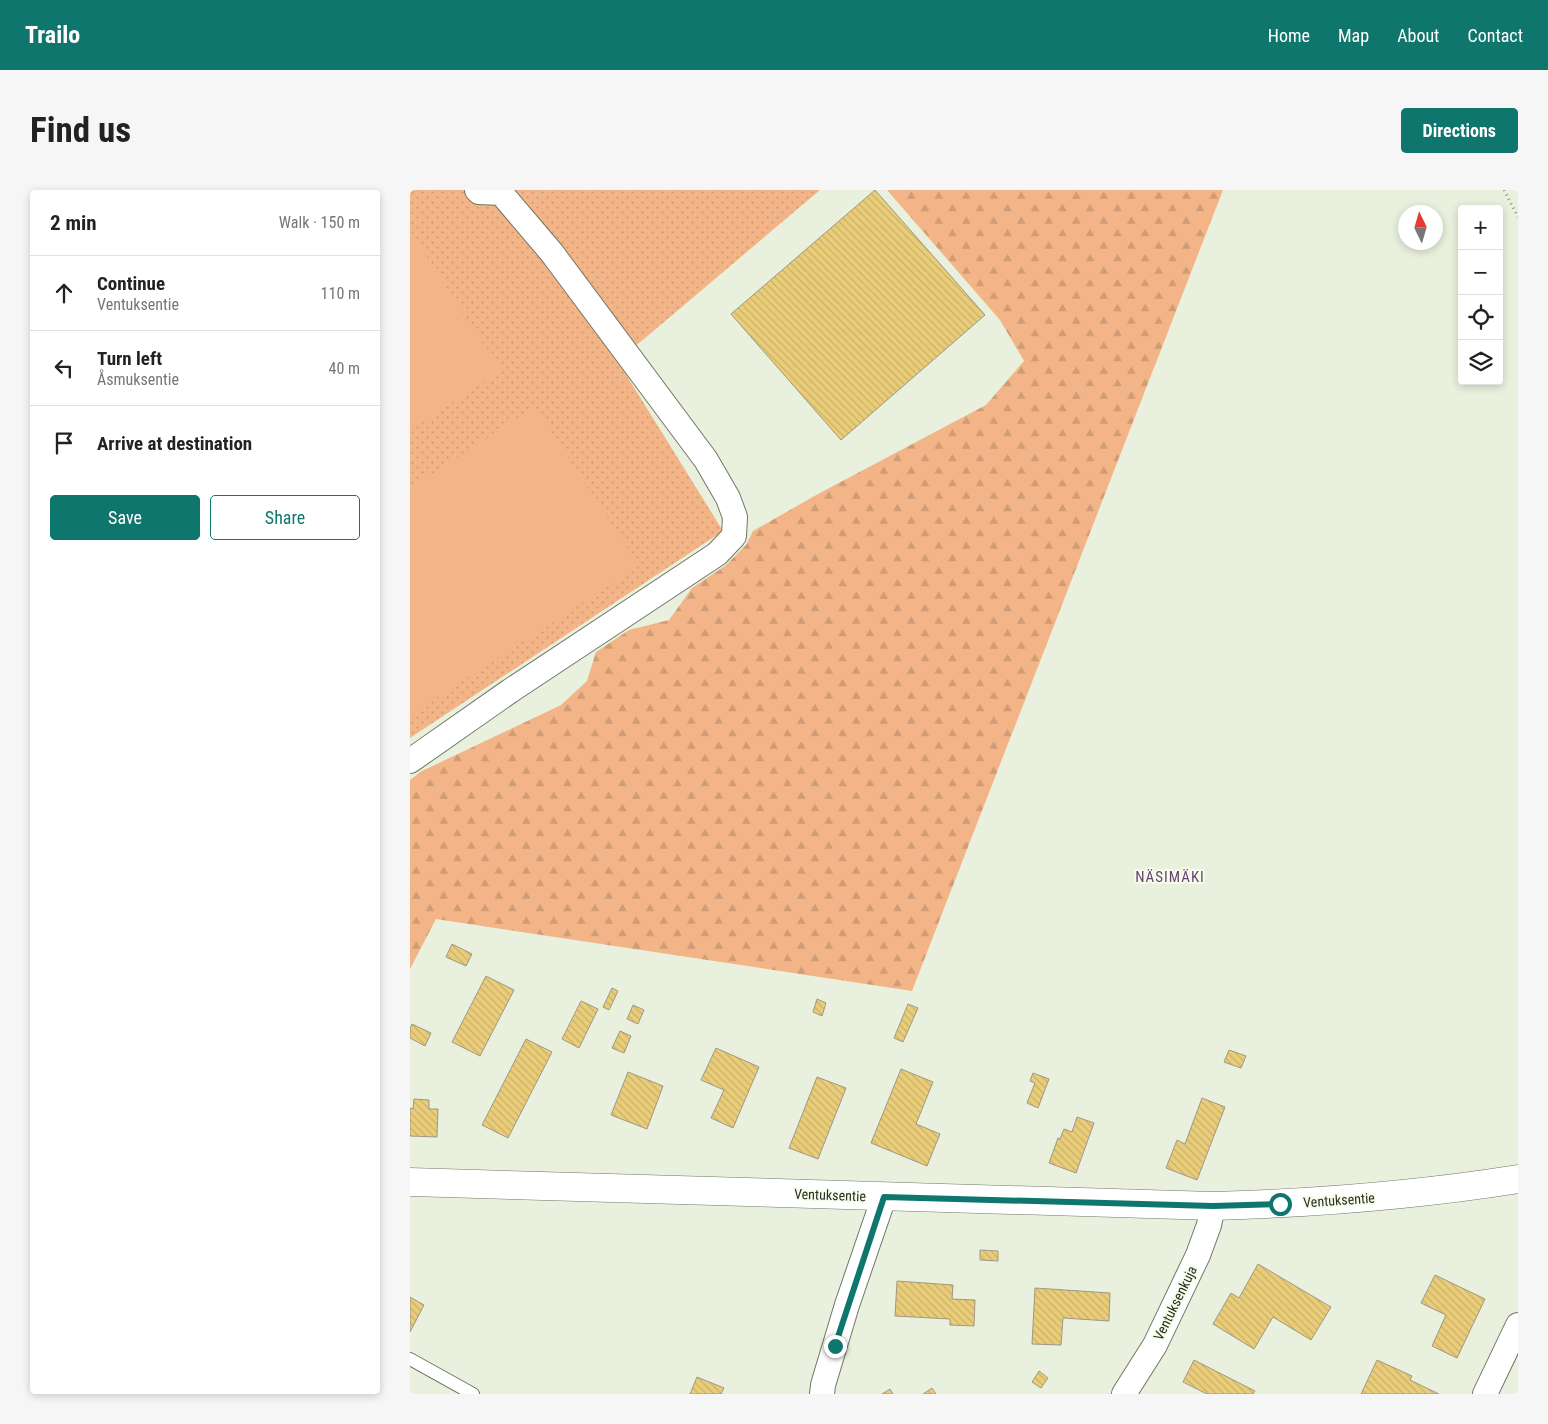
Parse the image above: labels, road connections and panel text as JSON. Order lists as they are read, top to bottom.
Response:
{
  "streets": {
    "main road": ["Ventuksentie"],
    "street": ["Ventuksenkuja"]
  },
  "crossings": [
    ["Ventuksentie", "Ventuksenkuja"]
  ],
  "districts": ["NÄSIMÄKI"],
  "north": "top",
  "page": {
    "header": "Trailo",
    "nav": [
      "Home",
      "Map",
      "About",
      "Contact"
    ],
    "buttons": [
      "Directions",
      ["Save", "Share"]
    ],
    "title": "Find us",
    "heading": ["2 min", "Walk · 150 m"],
    "map_buttons": ["+", "−"],
    "list": [
      ["Continue", "Ventuksentie", "110 m"],
      ["Turn left", "Åsmuksentie", "40 m"],
      "Arrive at destination"
    ]
  }
}
